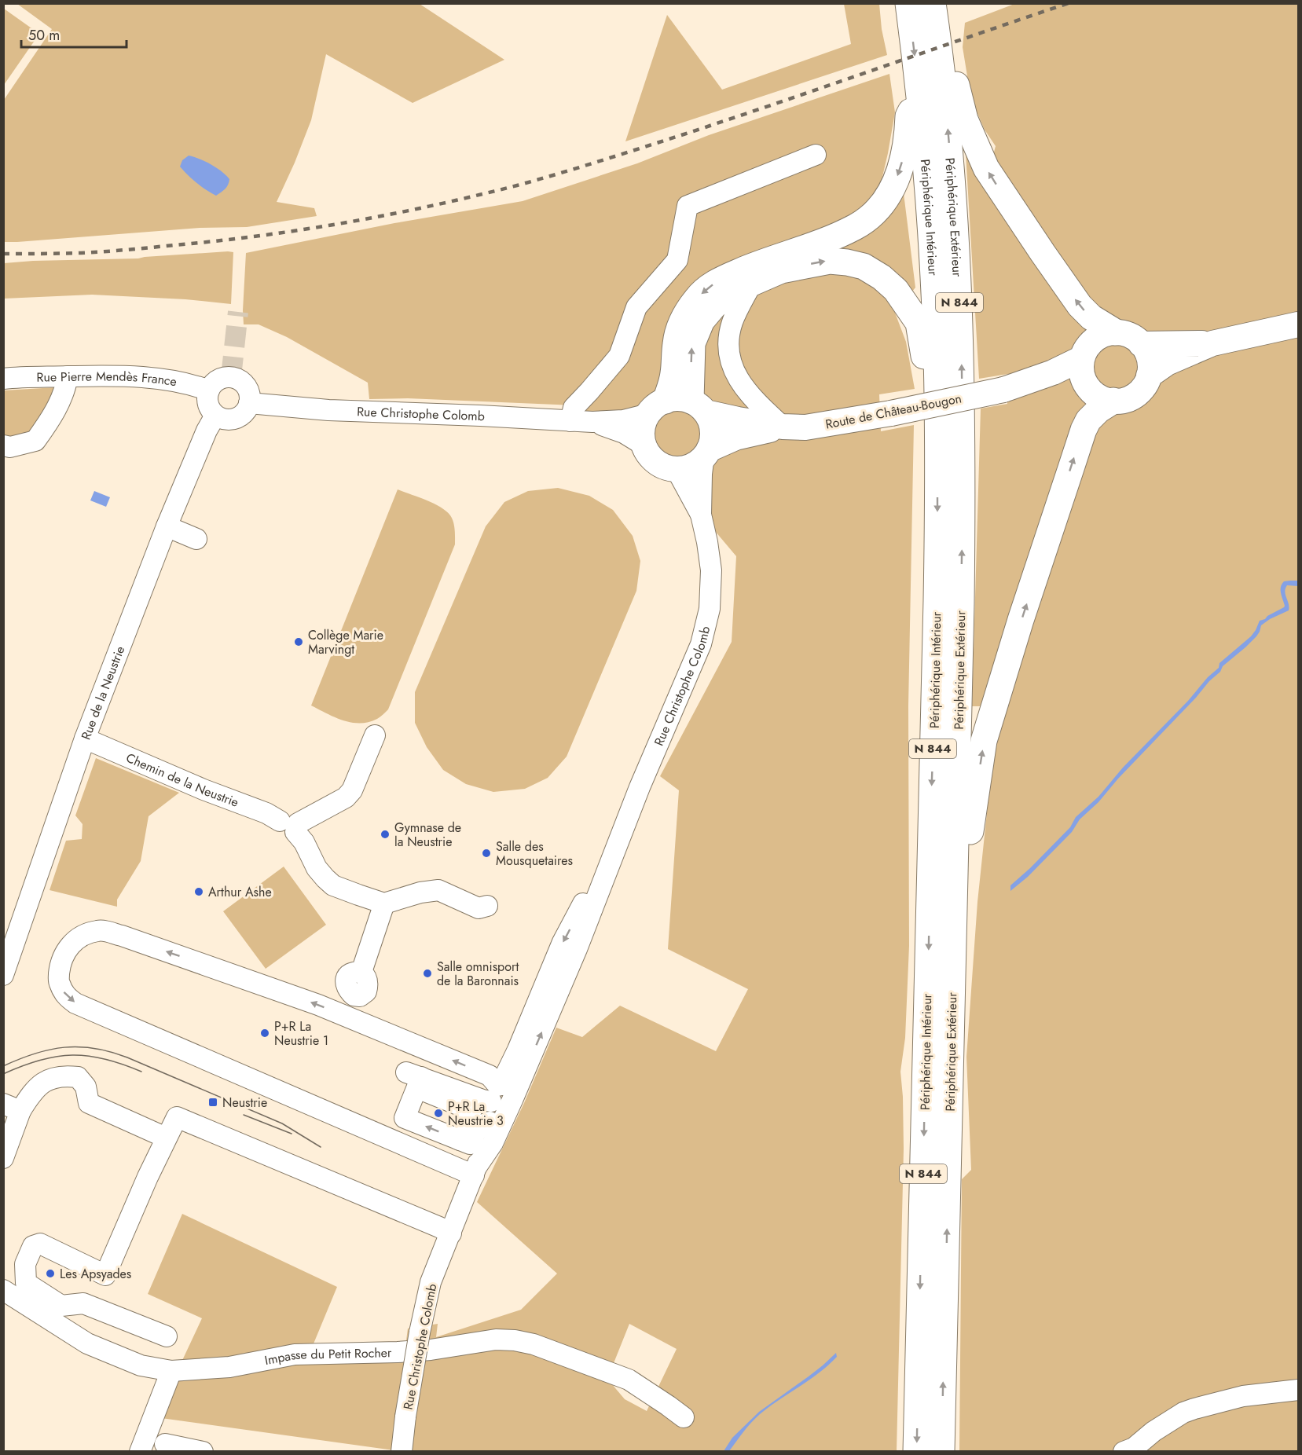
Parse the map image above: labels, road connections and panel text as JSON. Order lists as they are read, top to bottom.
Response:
{
  "streets": {
    "highway": ["Périphérique Intérieur", "Périphérique Extérieur", "N 844"],
    "main road": ["Route de Château-Bougon"],
    "street": [
      "Rue Pierre Mendès France",
      "Rue Christophe Colomb",
      "Rue de la Neustrie",
      "Chemin de la Neustrie",
      "Impasse du Petit Rocher"
    ]
  },
  "crossings": [
    ["Rue Pierre Mendès France", "Rue Christophe Colomb"],
    ["Rue Pierre Mendès France", "Rue de la Neustrie"],
    ["Route de Château-Bougon", "Rue Christophe Colomb"],
    ["Rue Christophe Colomb", "Rue de la Neustrie"],
    ["Rue de la Neustrie", "Chemin de la Neustrie"]
  ],
  "places": {
    "other": [
      "Collège Marie Marvingt",
      "Gymnase de la Neustrie",
      "Salle des Mousquetaires",
      "Arthur Ashe",
      "Salle omnisport de la Baronnais",
      "P+R La Neustrie 1",
      "P+R La Neustrie 3",
      "Les Apsyades"
    ],
    "transit": ["Neustrie"]
  },
  "scale_bar": "50 m"
}
